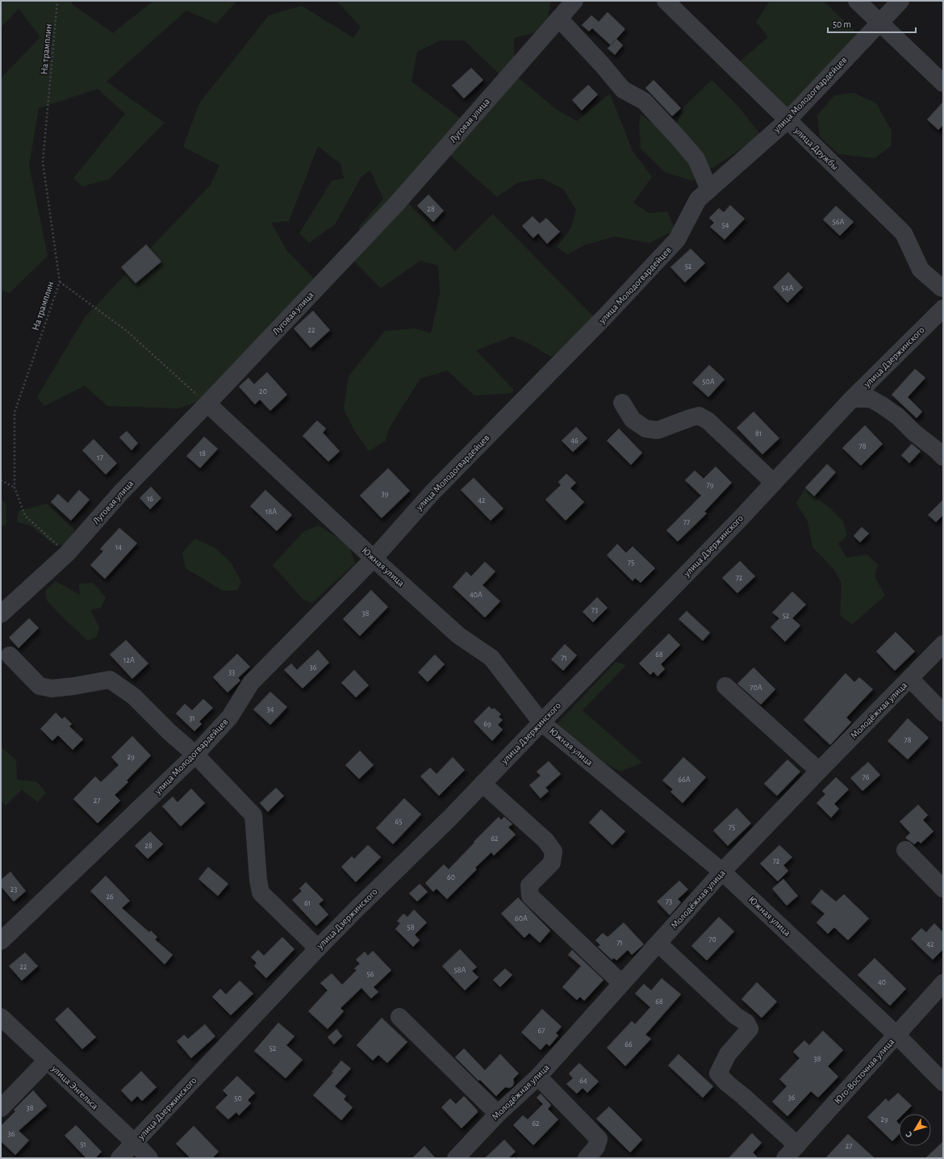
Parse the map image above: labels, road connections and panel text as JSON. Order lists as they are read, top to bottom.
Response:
{
  "streets": {
    "street": [
      "улица Молодогвардейцев",
      "Луговая улица",
      "улица Дружбы",
      "улица Дзержинского",
      "Южная улица",
      "Молодёжная улица",
      "Юго-Восточная улица",
      "улица Энгельса"
    ],
    "path": ["На трамплин"]
  },
  "crossings": [
    ["На трамплин", "Луговая улица"],
    ["улица Молодогвардейцев", "улица Дружбы"],
    ["улица Молодогвардейцев", "Южная улица"],
    ["Луговая улица", "Южная улица"],
    ["улица Дзержинского", "Южная улица"],
    ["улица Дзержинского", "улица Энгельса"],
    ["Южная улица", "Молодёжная улица"],
    ["Южная улица", "Юго-Восточная улица"]
  ],
  "house_numbers": [
    "28",
    "56А",
    "54",
    "52",
    "54А",
    "22",
    "50А",
    "20",
    "81",
    "46",
    "78",
    "18",
    "17",
    "79",
    "39",
    "16",
    "42",
    "18А",
    "77",
    "14",
    "75",
    "72",
    "40А",
    "73",
    "38",
    "52",
    "68",
    "71",
    "12А",
    "36",
    "33",
    "70А",
    "34",
    "31",
    "69",
    "78",
    "29",
    "76",
    "66А",
    "27",
    "65",
    "75",
    "62",
    "28",
    "72",
    "60",
    "23",
    "26",
    "73",
    "61",
    "60А",
    "58",
    "70",
    "71",
    "42",
    "22",
    "58А",
    "56",
    "40",
    "68",
    "67",
    "66",
    "52",
    "38",
    "64",
    "36",
    "50",
    "38",
    "29",
    "62",
    "36",
    "51",
    "27"
  ],
  "scale_bar": "50 m",
  "north": "bottom left"
}
